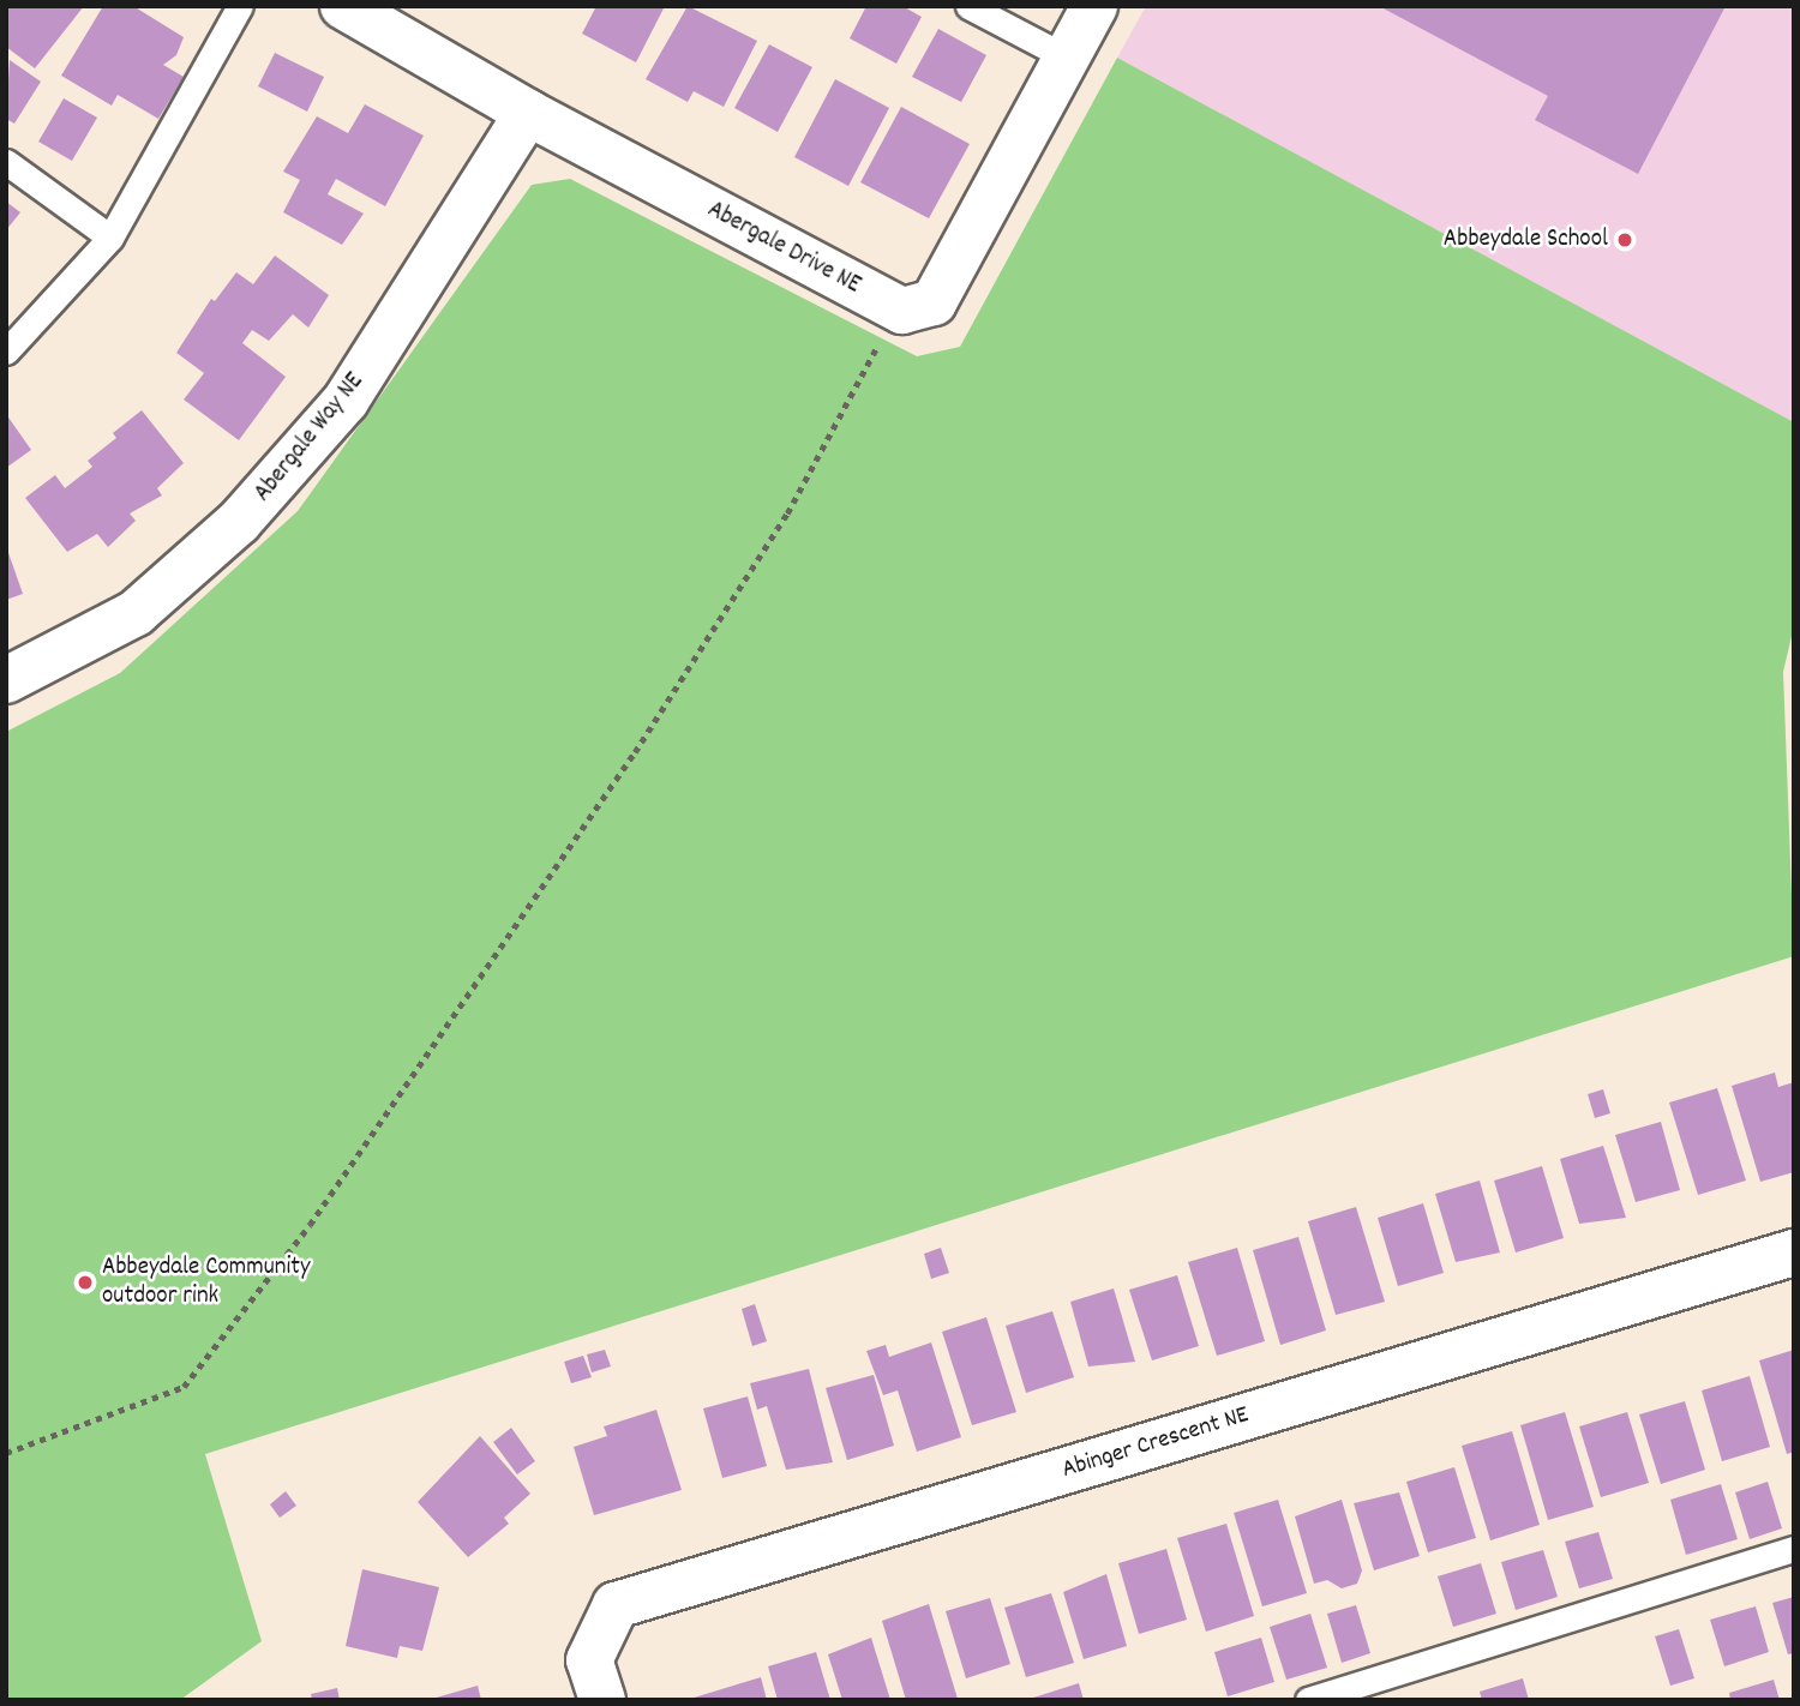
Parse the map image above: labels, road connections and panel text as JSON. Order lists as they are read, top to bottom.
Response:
{
  "streets": {
    "street": ["Abergale Drive NE", "Abergale Way NE", "Abinger Crescent NE"]
  },
  "crossings": [
    ["Abergale Drive NE", "Abergale Way NE"]
  ],
  "places": ["Abbeydale School", "Abbeydale Community outdoor rink"]
}
